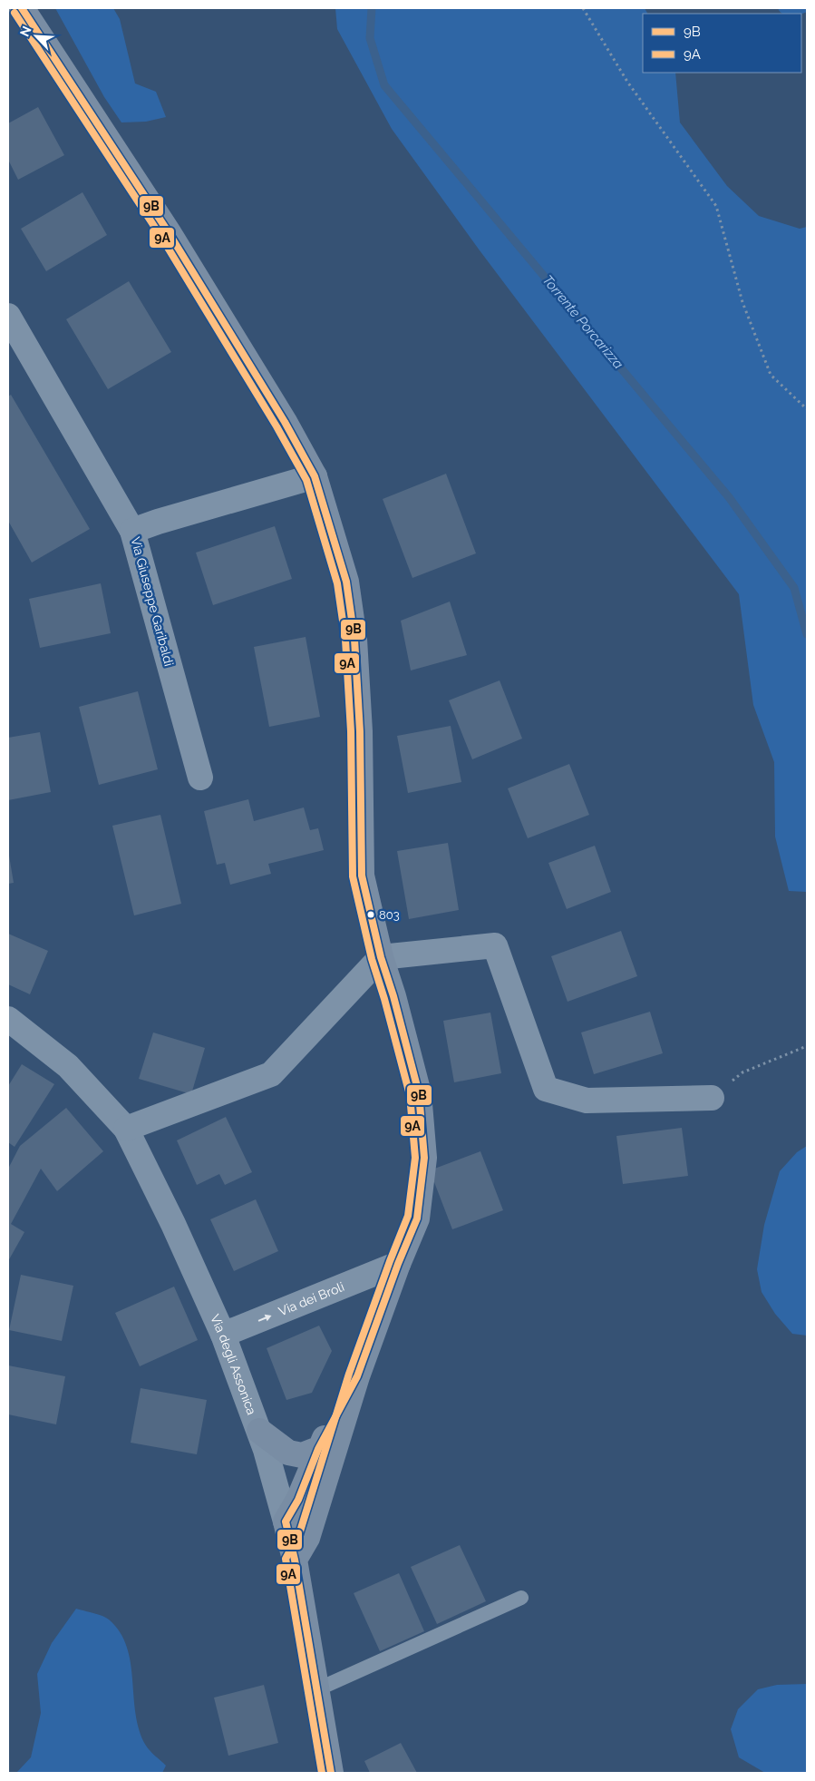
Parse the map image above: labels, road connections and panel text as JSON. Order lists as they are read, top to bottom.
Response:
{
  "streets": {
    "main road": ["Via degli Assonica"],
    "street": ["Via Giuseppe Garibaldi", "Via dei Broli"]
  },
  "crossings": [
    ["Via dei Broli", "Via degli Assonica"]
  ],
  "one_way": ["Via dei Broli"],
  "water": ["Torrente Porcarizza"],
  "places": ["803"],
  "lines": ["transit line 9B", "transit line 9A"],
  "legend": ["9B", "9A"],
  "north": "top left"
}
